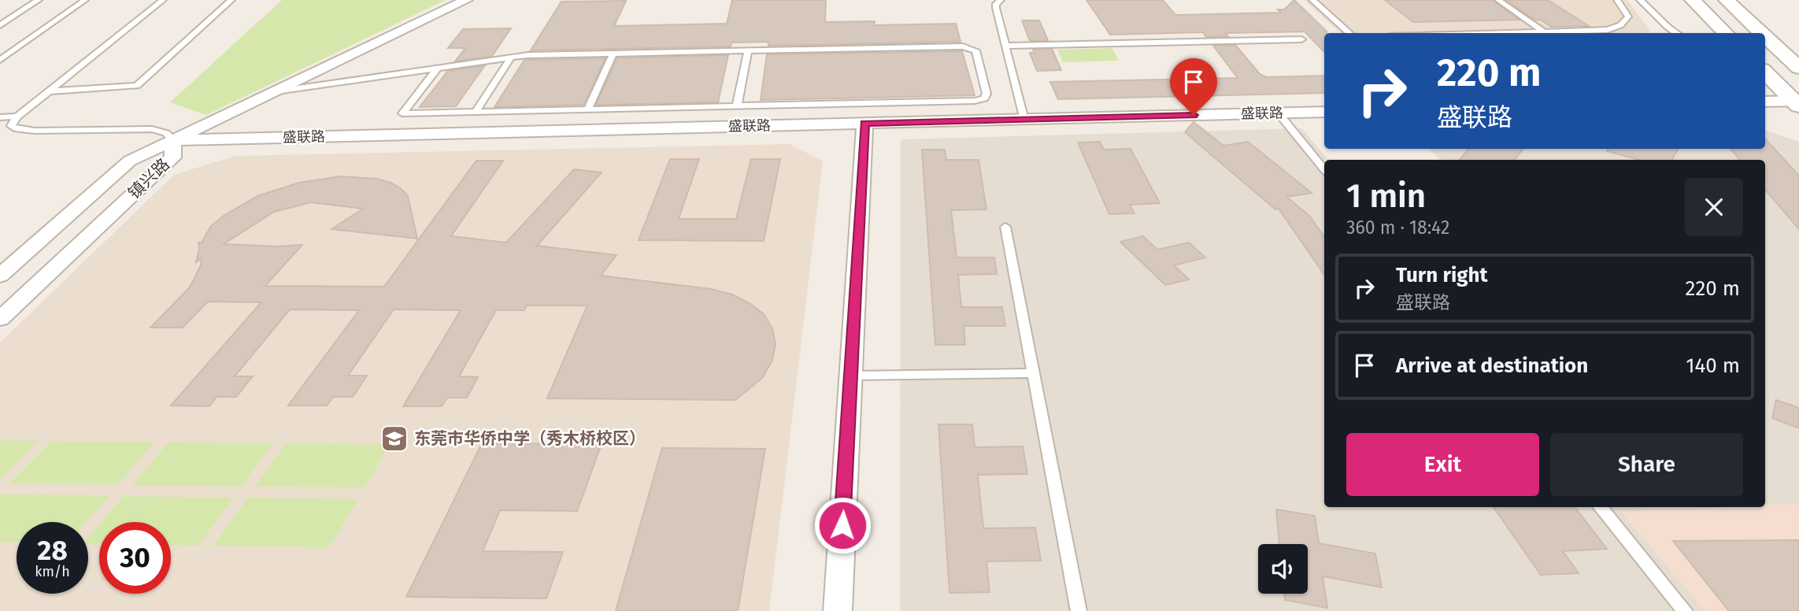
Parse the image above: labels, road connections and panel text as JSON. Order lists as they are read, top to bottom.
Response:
{
  "streets": {
    "street": ["盛联路", "镇兴路"]
  },
  "crossings": [
    ["盛联路", "镇兴路"]
  ],
  "places": {
    "school or university": ["东莞市华侨中学（秀木桥校区）"]
  },
  "page": {
    "turn": ["220 m", "盛联路"],
    "heading": ["1 min", "360 m · 18:42"],
    "list": [
      {
        "name": "Turn right",
        "note": "盛联路",
        "value": "220 m"
      },
      {
        "name": "Arrive at destination",
        "value": "140 m"
      }
    ],
    "buttons": ["Exit", "Share"],
    "speed": "28 km/h",
    "limit": "30"
  }
}
